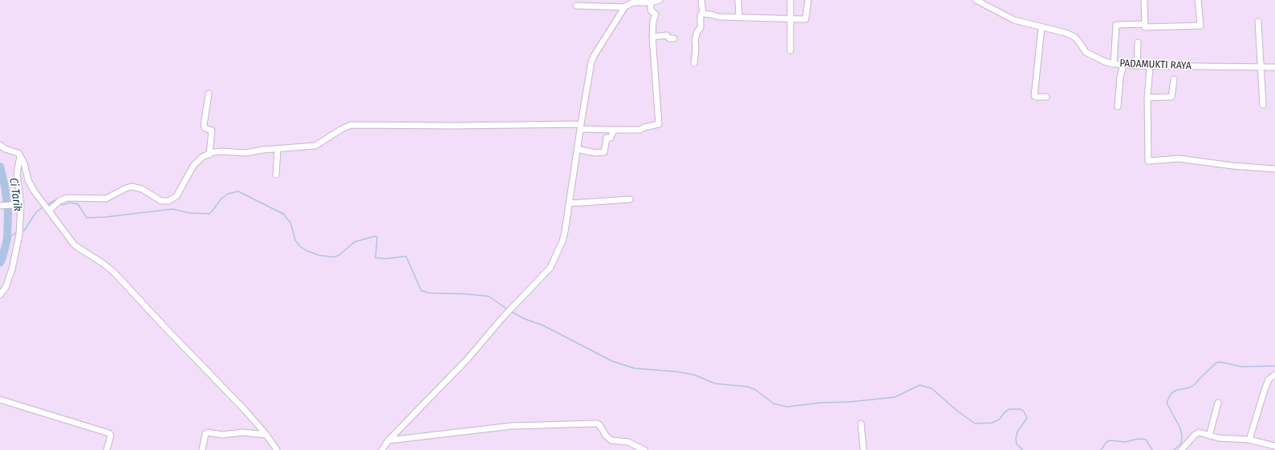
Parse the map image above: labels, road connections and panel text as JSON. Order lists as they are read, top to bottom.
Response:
{
  "streets": {
    "street": ["PADAMUKTI RAYA"]
  },
  "water": ["Ci Tarik"]
}
